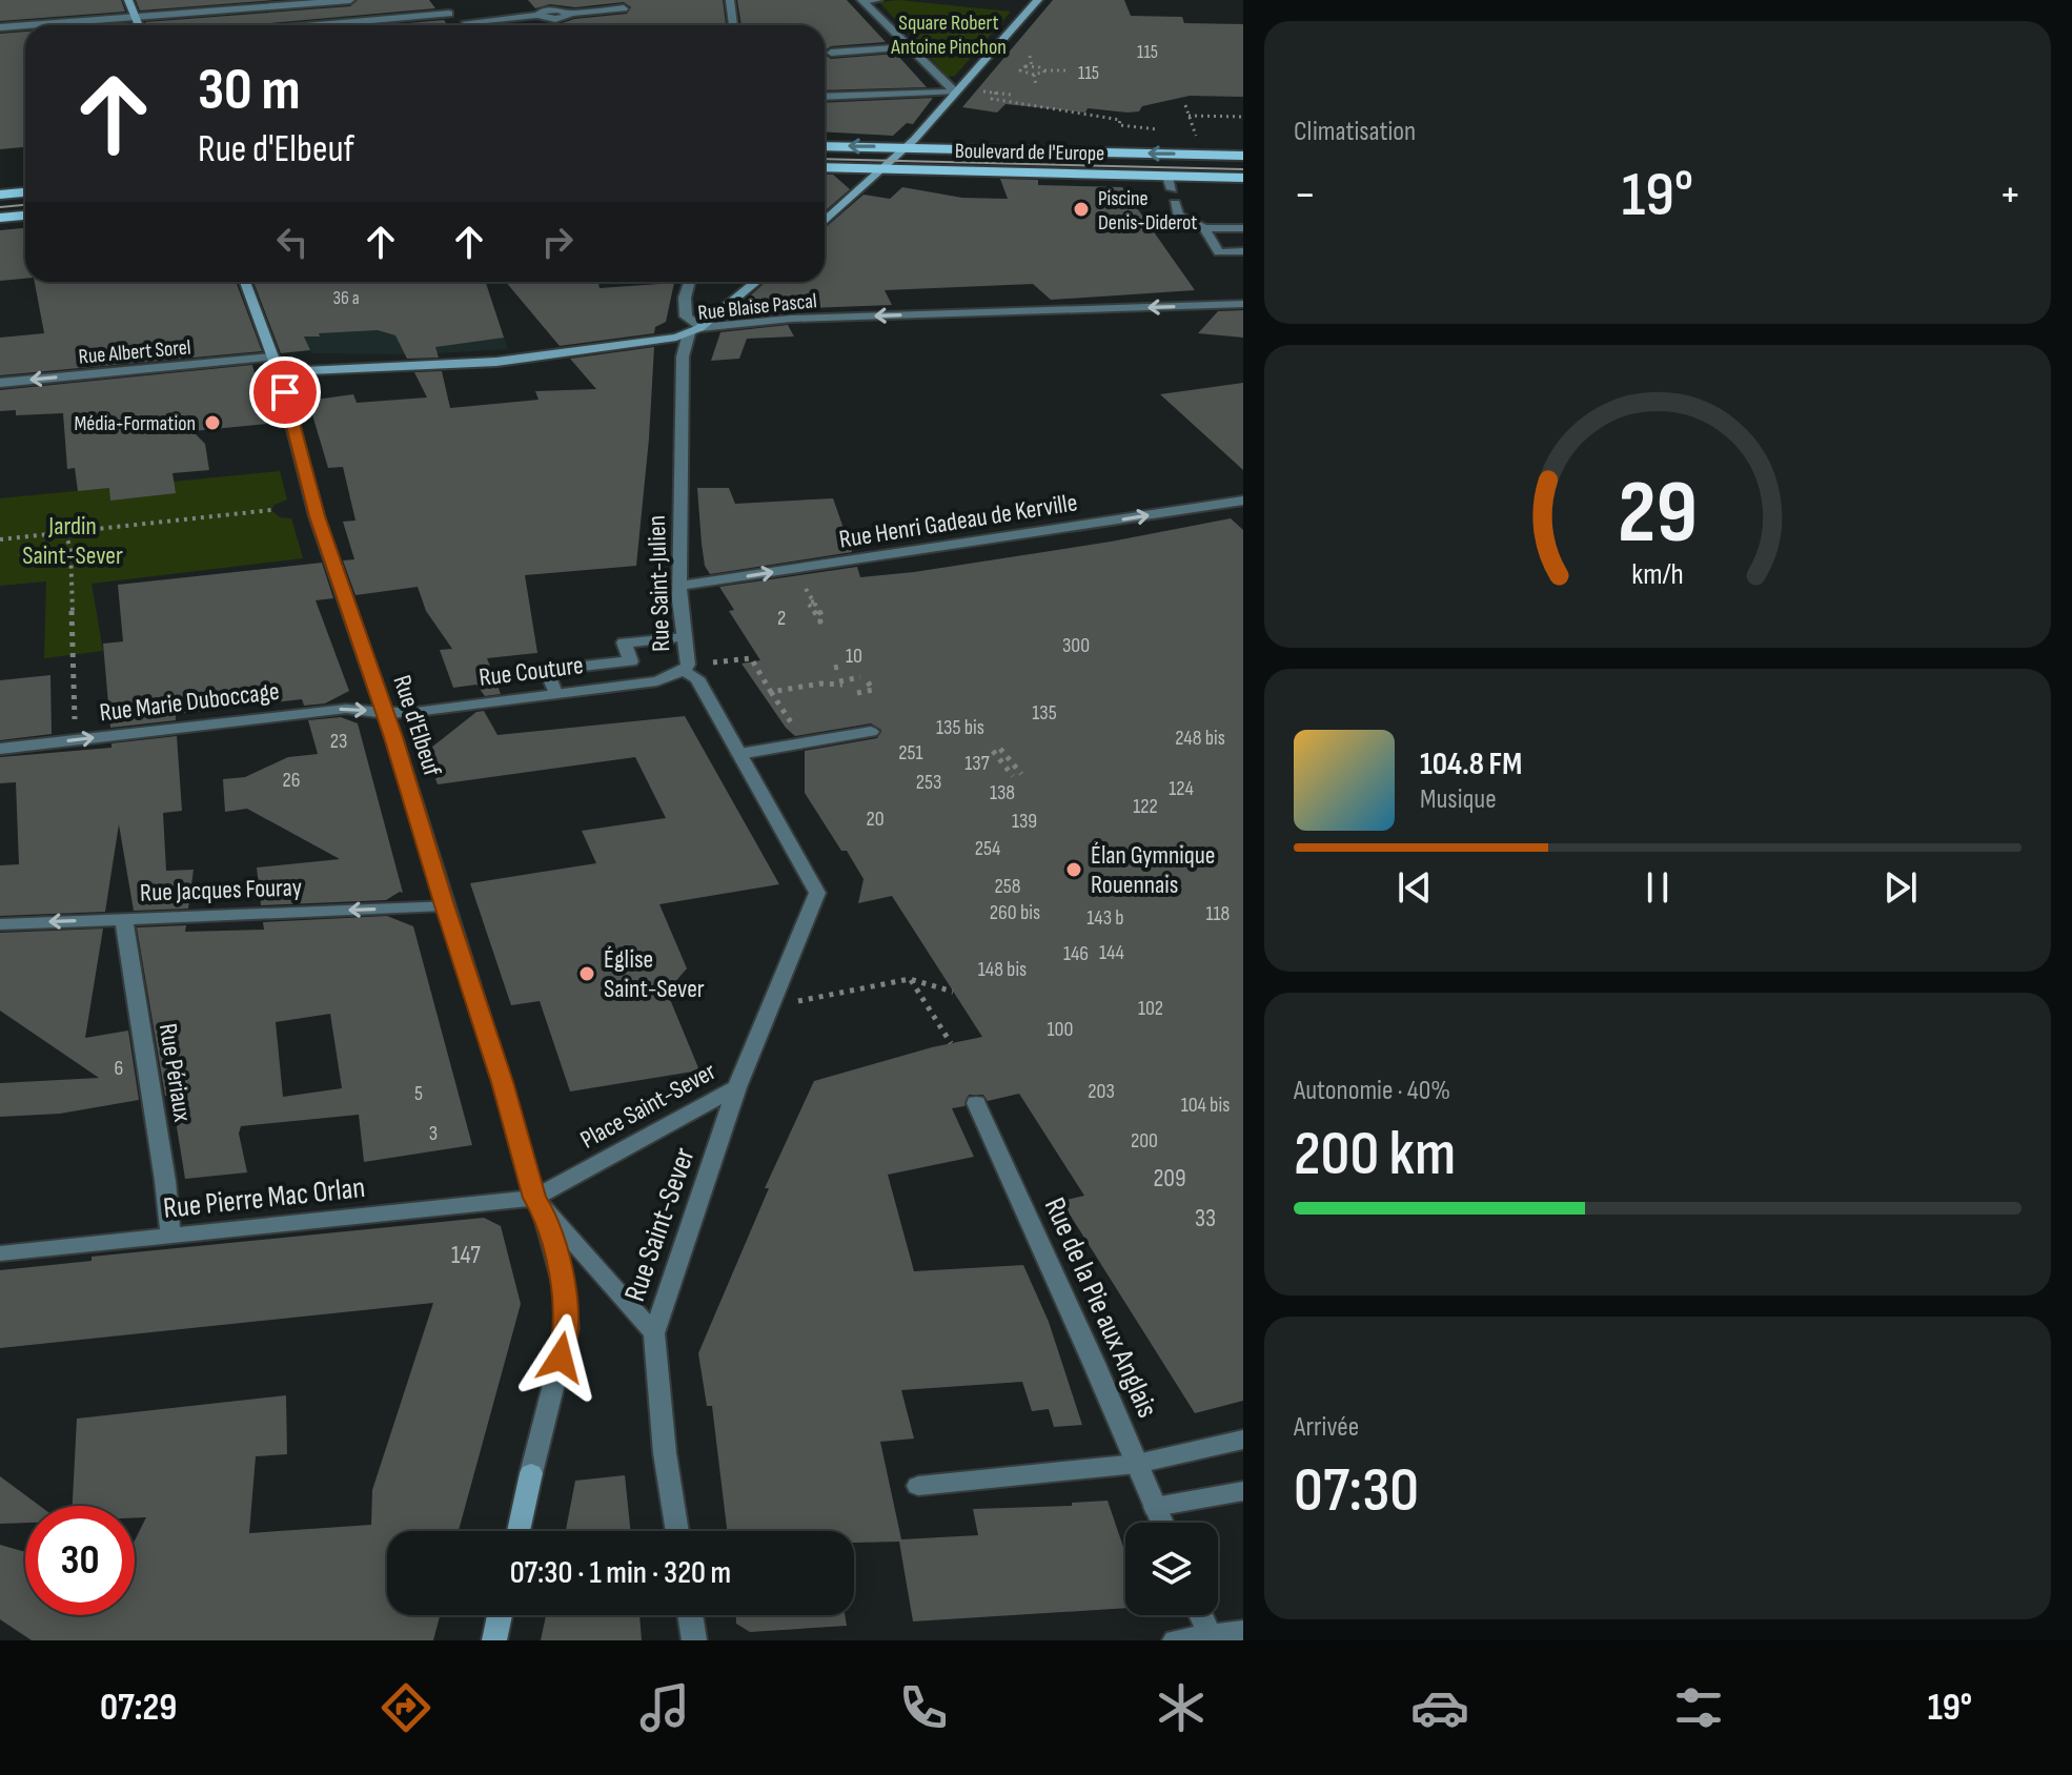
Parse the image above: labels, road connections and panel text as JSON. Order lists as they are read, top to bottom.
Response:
{
  "streets": {
    "main road": ["Boulevard de l'Europe"],
    "street": [
      "Rue Blaise Pascal",
      "Rue Albert Sorel",
      "Rue Henri Gadeau de Kerville",
      "Rue Saint-Julien",
      "Rue Couture",
      "Rue Marie Duboccage",
      "Rue d'Elbeuf",
      "Rue Jacques Fouray",
      "Rue Périaux",
      "Place Saint-Sever",
      "Rue Pierre Mac Orlan",
      "Rue Saint-Sever",
      "Rue de la Pie aux Anglais"
    ]
  },
  "crossings": [
    ["Rue Blaise Pascal", "Rue Albert Sorel"],
    ["Rue Blaise Pascal", "Rue Saint-Julien"],
    ["Rue Blaise Pascal", "Rue d'Elbeuf"],
    ["Rue Albert Sorel", "Rue d'Elbeuf"],
    ["Rue Henri Gadeau de Kerville", "Rue Saint-Julien"],
    ["Rue Saint-Julien", "Rue Couture"],
    ["Rue Saint-Julien", "Place Saint-Sever"],
    ["Rue Couture", "Rue Marie Duboccage"],
    ["Rue Couture", "Rue d'Elbeuf"],
    ["Rue Marie Duboccage", "Rue d'Elbeuf"],
    ["Rue d'Elbeuf", "Rue Jacques Fouray"],
    ["Rue d'Elbeuf", "Place Saint-Sever"],
    ["Rue d'Elbeuf", "Rue Pierre Mac Orlan"],
    ["Rue d'Elbeuf", "Rue Saint-Sever"],
    ["Rue Jacques Fouray", "Rue Périaux"],
    ["Rue Périaux", "Rue Pierre Mac Orlan"],
    ["Place Saint-Sever", "Rue Pierre Mac Orlan"],
    ["Place Saint-Sever", "Rue Saint-Sever"],
    ["Rue Pierre Mac Orlan", "Rue Saint-Sever"]
  ],
  "one_way": [
    "Rue Blaise Pascal",
    "Rue Albert Sorel",
    "Rue Henri Gadeau de Kerville",
    "Rue Marie Duboccage",
    "Rue Jacques Fouray"
  ],
  "parks": ["Square Robert Antoine Pinchon", "Jardin Saint-Sever"],
  "places": [
    "Piscine Denis-Diderot",
    "Média-Formation",
    "Élan Gymnique Rouennais",
    "Église Saint-Sever"
  ],
  "house_numbers": [
    "115",
    "115",
    "36 a",
    "2",
    "300",
    "10",
    "135",
    "135 bis",
    "248 bis",
    "23",
    "251",
    "137",
    "26",
    "253",
    "124",
    "138",
    "122",
    "20",
    "139",
    "254",
    "258",
    "260 bis",
    "118",
    "143 b",
    "144",
    "146",
    "148 bis",
    "102",
    "100",
    "6",
    "203",
    "5",
    "104 bis",
    "3",
    "200",
    "209",
    "33",
    "147"
  ],
  "page": {
    "tile": [
      "Climatisation",
      ["Autonomie · 40%", "200 km"],
      ["Arrivée", "07:30"]
    ],
    "turn": ["30 m", "Rue d'Elbeuf"],
    "heat": ["−", "19°", "+"],
    "song": ["104.8 FM", "Musique"],
    "limit": "30",
    "trip": "07:30 · 1 min · 320 m",
    "tabs": ["07:29", "19°"],
    "gauge": ["29", "km/h"]
  }
}
